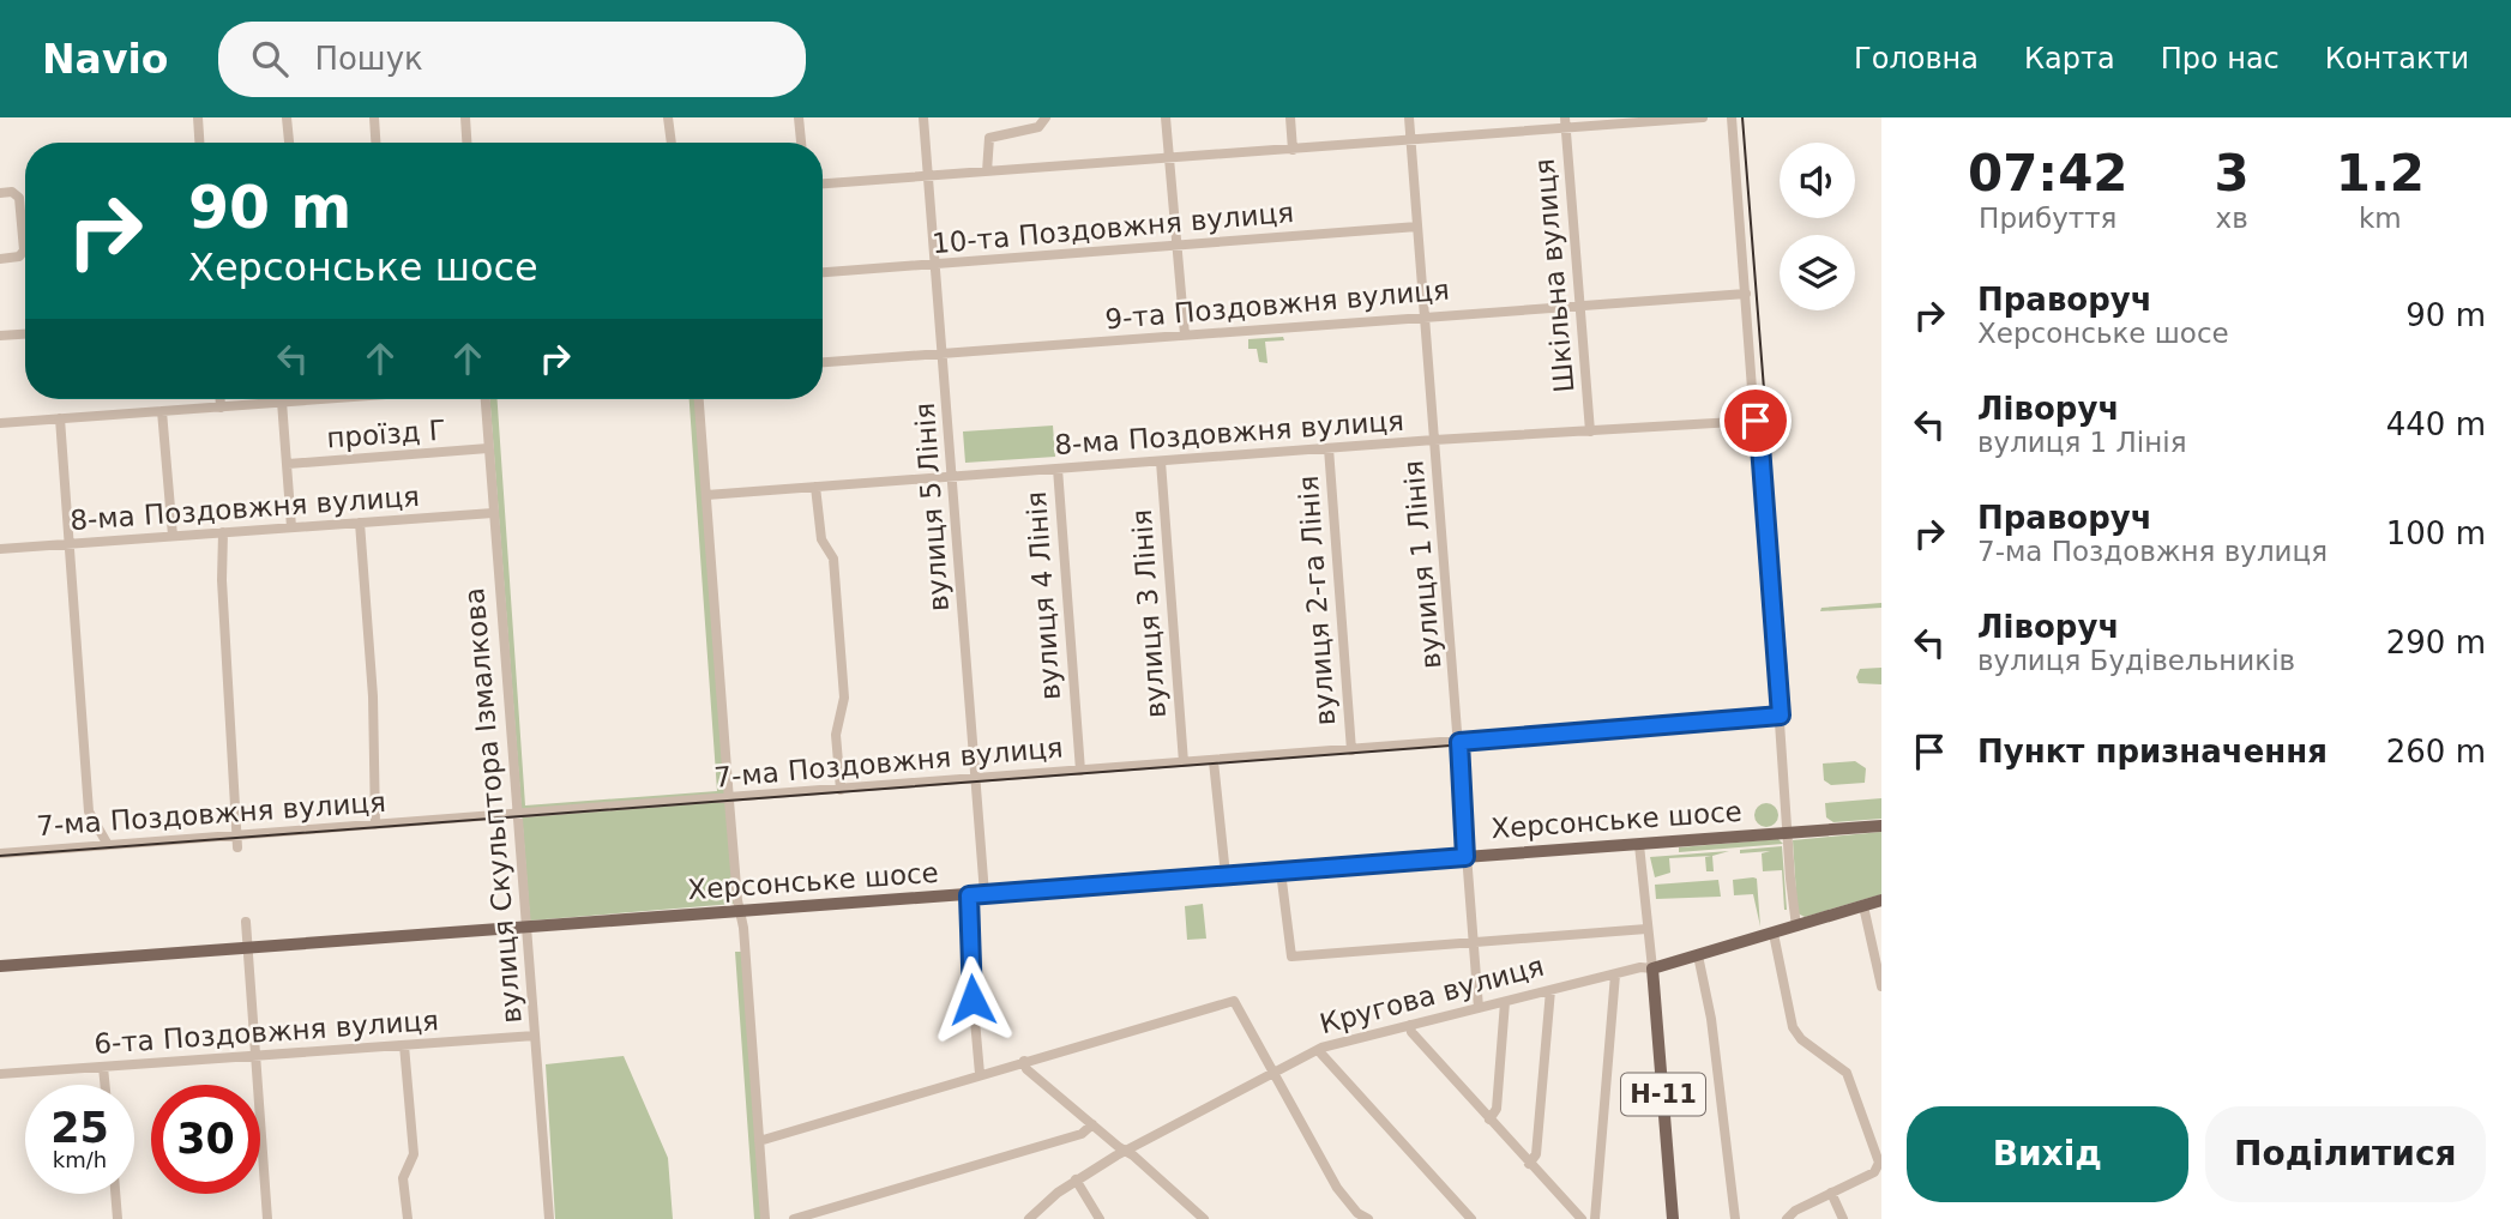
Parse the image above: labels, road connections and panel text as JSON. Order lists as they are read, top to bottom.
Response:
{
  "streets": {
    "main road": ["Херсонське шосе", "Кругова вулиця", "Н-11"],
    "street": [
      "10-та Поздовжня вулиця",
      "Шкільна вулиця",
      "9-та Поздовжня вулиця",
      "8-ма Поздовжня вулиця",
      "проїзд Г",
      "вулиця 5 Лінія",
      "вулиця 1 Лінія",
      "вулиця 4 Лінія",
      "вулиця 2-га Лінія",
      "вулиця 3 Лінія",
      "7-ма Поздовжня вулиця",
      "вулиця Скульптора Ізмалкова",
      "6-та Поздовжня вулиця"
    ]
  },
  "crossings": [
    ["10-та Поздовжня вулиця", "вулиця 5 Лінія"],
    ["10-та Поздовжня вулиця", "вулиця 1 Лінія"],
    ["Шкільна вулиця", "9-та Поздовжня вулиця"],
    ["Шкільна вулиця", "8-ма Поздовжня вулиця"],
    ["9-та Поздовжня вулиця", "вулиця 5 Лінія"],
    ["9-та Поздовжня вулиця", "вулиця 1 Лінія"],
    ["8-ма Поздовжня вулиця", "вулиця 5 Лінія"],
    ["8-ма Поздовжня вулиця", "вулиця 1 Лінія"],
    ["8-ма Поздовжня вулиця", "вулиця 4 Лінія"],
    ["8-ма Поздовжня вулиця", "вулиця 2-га Лінія"],
    ["8-ма Поздовжня вулиця", "вулиця 3 Лінія"],
    ["8-ма Поздовжня вулиця", "вулиця Скульптора Ізмалкова"],
    ["проїзд Г", "вулиця Скульптора Ізмалкова"],
    ["вулиця 5 Лінія", "7-ма Поздовжня вулиця"],
    ["вулиця 5 Лінія", "Херсонське шосе"],
    ["вулиця 1 Лінія", "7-ма Поздовжня вулиця"],
    ["вулиця 1 Лінія", "Херсонське шосе"],
    ["вулиця 1 Лінія", "Кругова вулиця"],
    ["вулиця 4 Лінія", "7-ма Поздовжня вулиця"],
    ["вулиця 2-га Лінія", "7-ма Поздовжня вулиця"],
    ["вулиця 3 Лінія", "7-ма Поздовжня вулиця"],
    ["7-ма Поздовжня вулиця", "вулиця Скульптора Ізмалкова"],
    ["вулиця Скульптора Ізмалкова", "Херсонське шосе"],
    ["вулиця Скульптора Ізмалкова", "6-та Поздовжня вулиця"],
    ["Кругова вулиця", "Н-11"]
  ],
  "page": {
    "header": "Navio",
    "search": "Пошук",
    "nav": [
      "Головна",
      "Карта",
      "Про нас",
      "Контакти"
    ],
    "eta": [
      "07:42",
      "Прибуття",
      "3",
      "хв",
      "1.2",
      "km"
    ],
    "turn": ["90 m", "Херсонське шосе"],
    "list": [
      {
        "name": "Праворуч",
        "note": "Херсонське шосе",
        "value": "90 m"
      },
      {
        "name": "Ліворуч",
        "note": "вулиця 1 Лінія",
        "value": "440 m"
      },
      {
        "name": "Праворуч",
        "note": "7-ма Поздовжня вулиця",
        "value": "100 m"
      },
      {
        "name": "Ліворуч",
        "note": "вулиця Будівельників",
        "value": "290 m"
      },
      {
        "name": "Пункт призначення",
        "value": "260 m"
      }
    ],
    "speed": "25 km/h",
    "limit": "30",
    "buttons": ["Вихід", "Поділитися"]
  }
}
